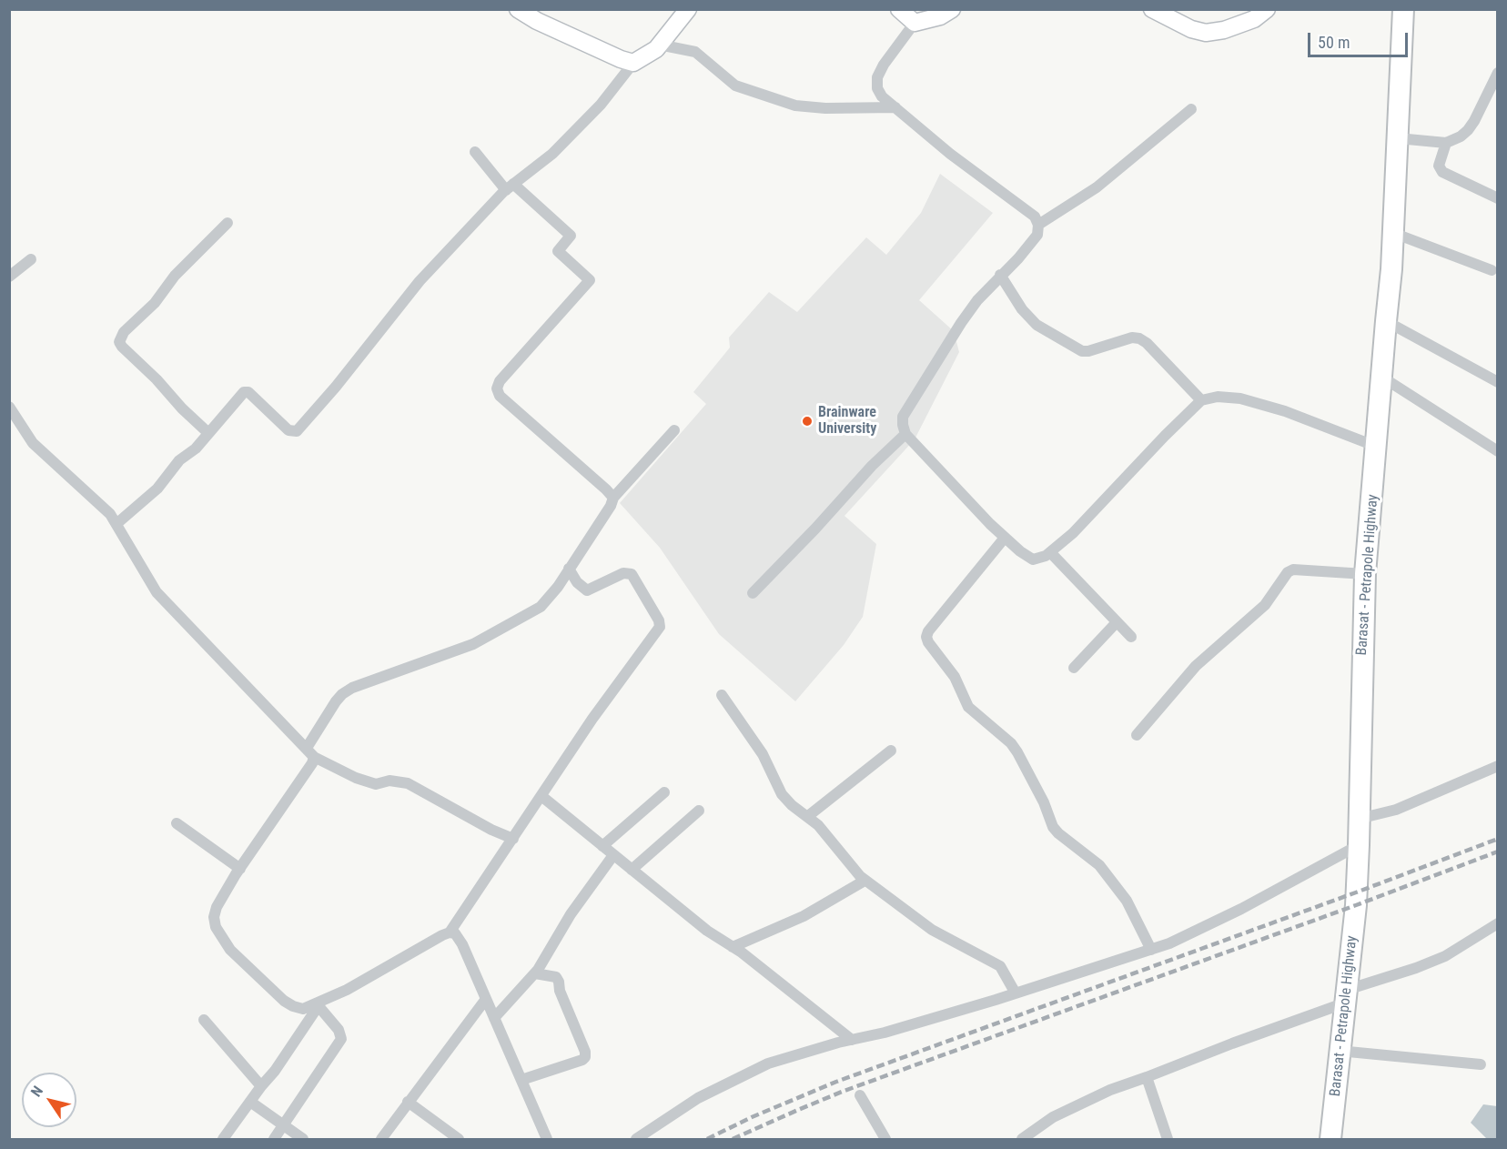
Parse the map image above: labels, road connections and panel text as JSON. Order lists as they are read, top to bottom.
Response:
{
  "streets": {
    "highway": ["Barasat - Petrapole Highway"]
  },
  "places": ["Brainware University"],
  "scale_bar": "50 m",
  "north": "top left"
}
